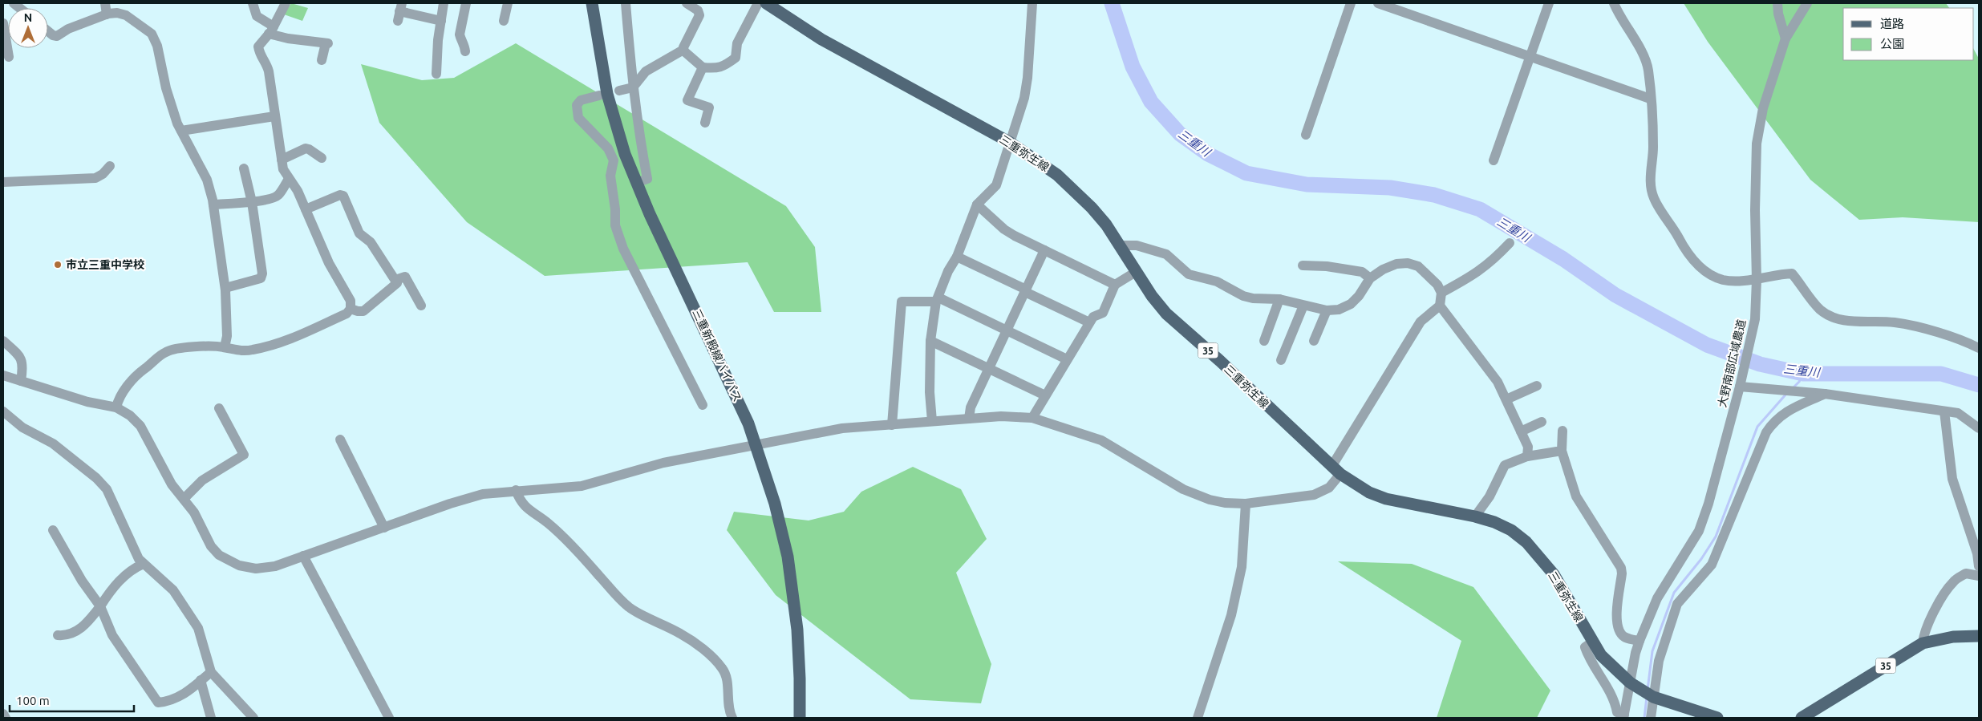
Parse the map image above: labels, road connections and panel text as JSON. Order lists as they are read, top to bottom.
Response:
{
  "streets": {
    "main road": ["三重弥生線", "35", "三重新殿線バイパス"],
    "street": ["大野南部広域農道"]
  },
  "crossings": [
    ["三重弥生線", "大野南部広域農道"]
  ],
  "water": ["三重川"],
  "places": ["市立三重中学校"],
  "legend": ["道路", "公園"],
  "scale_bar": "100 m",
  "north": "top"
}
